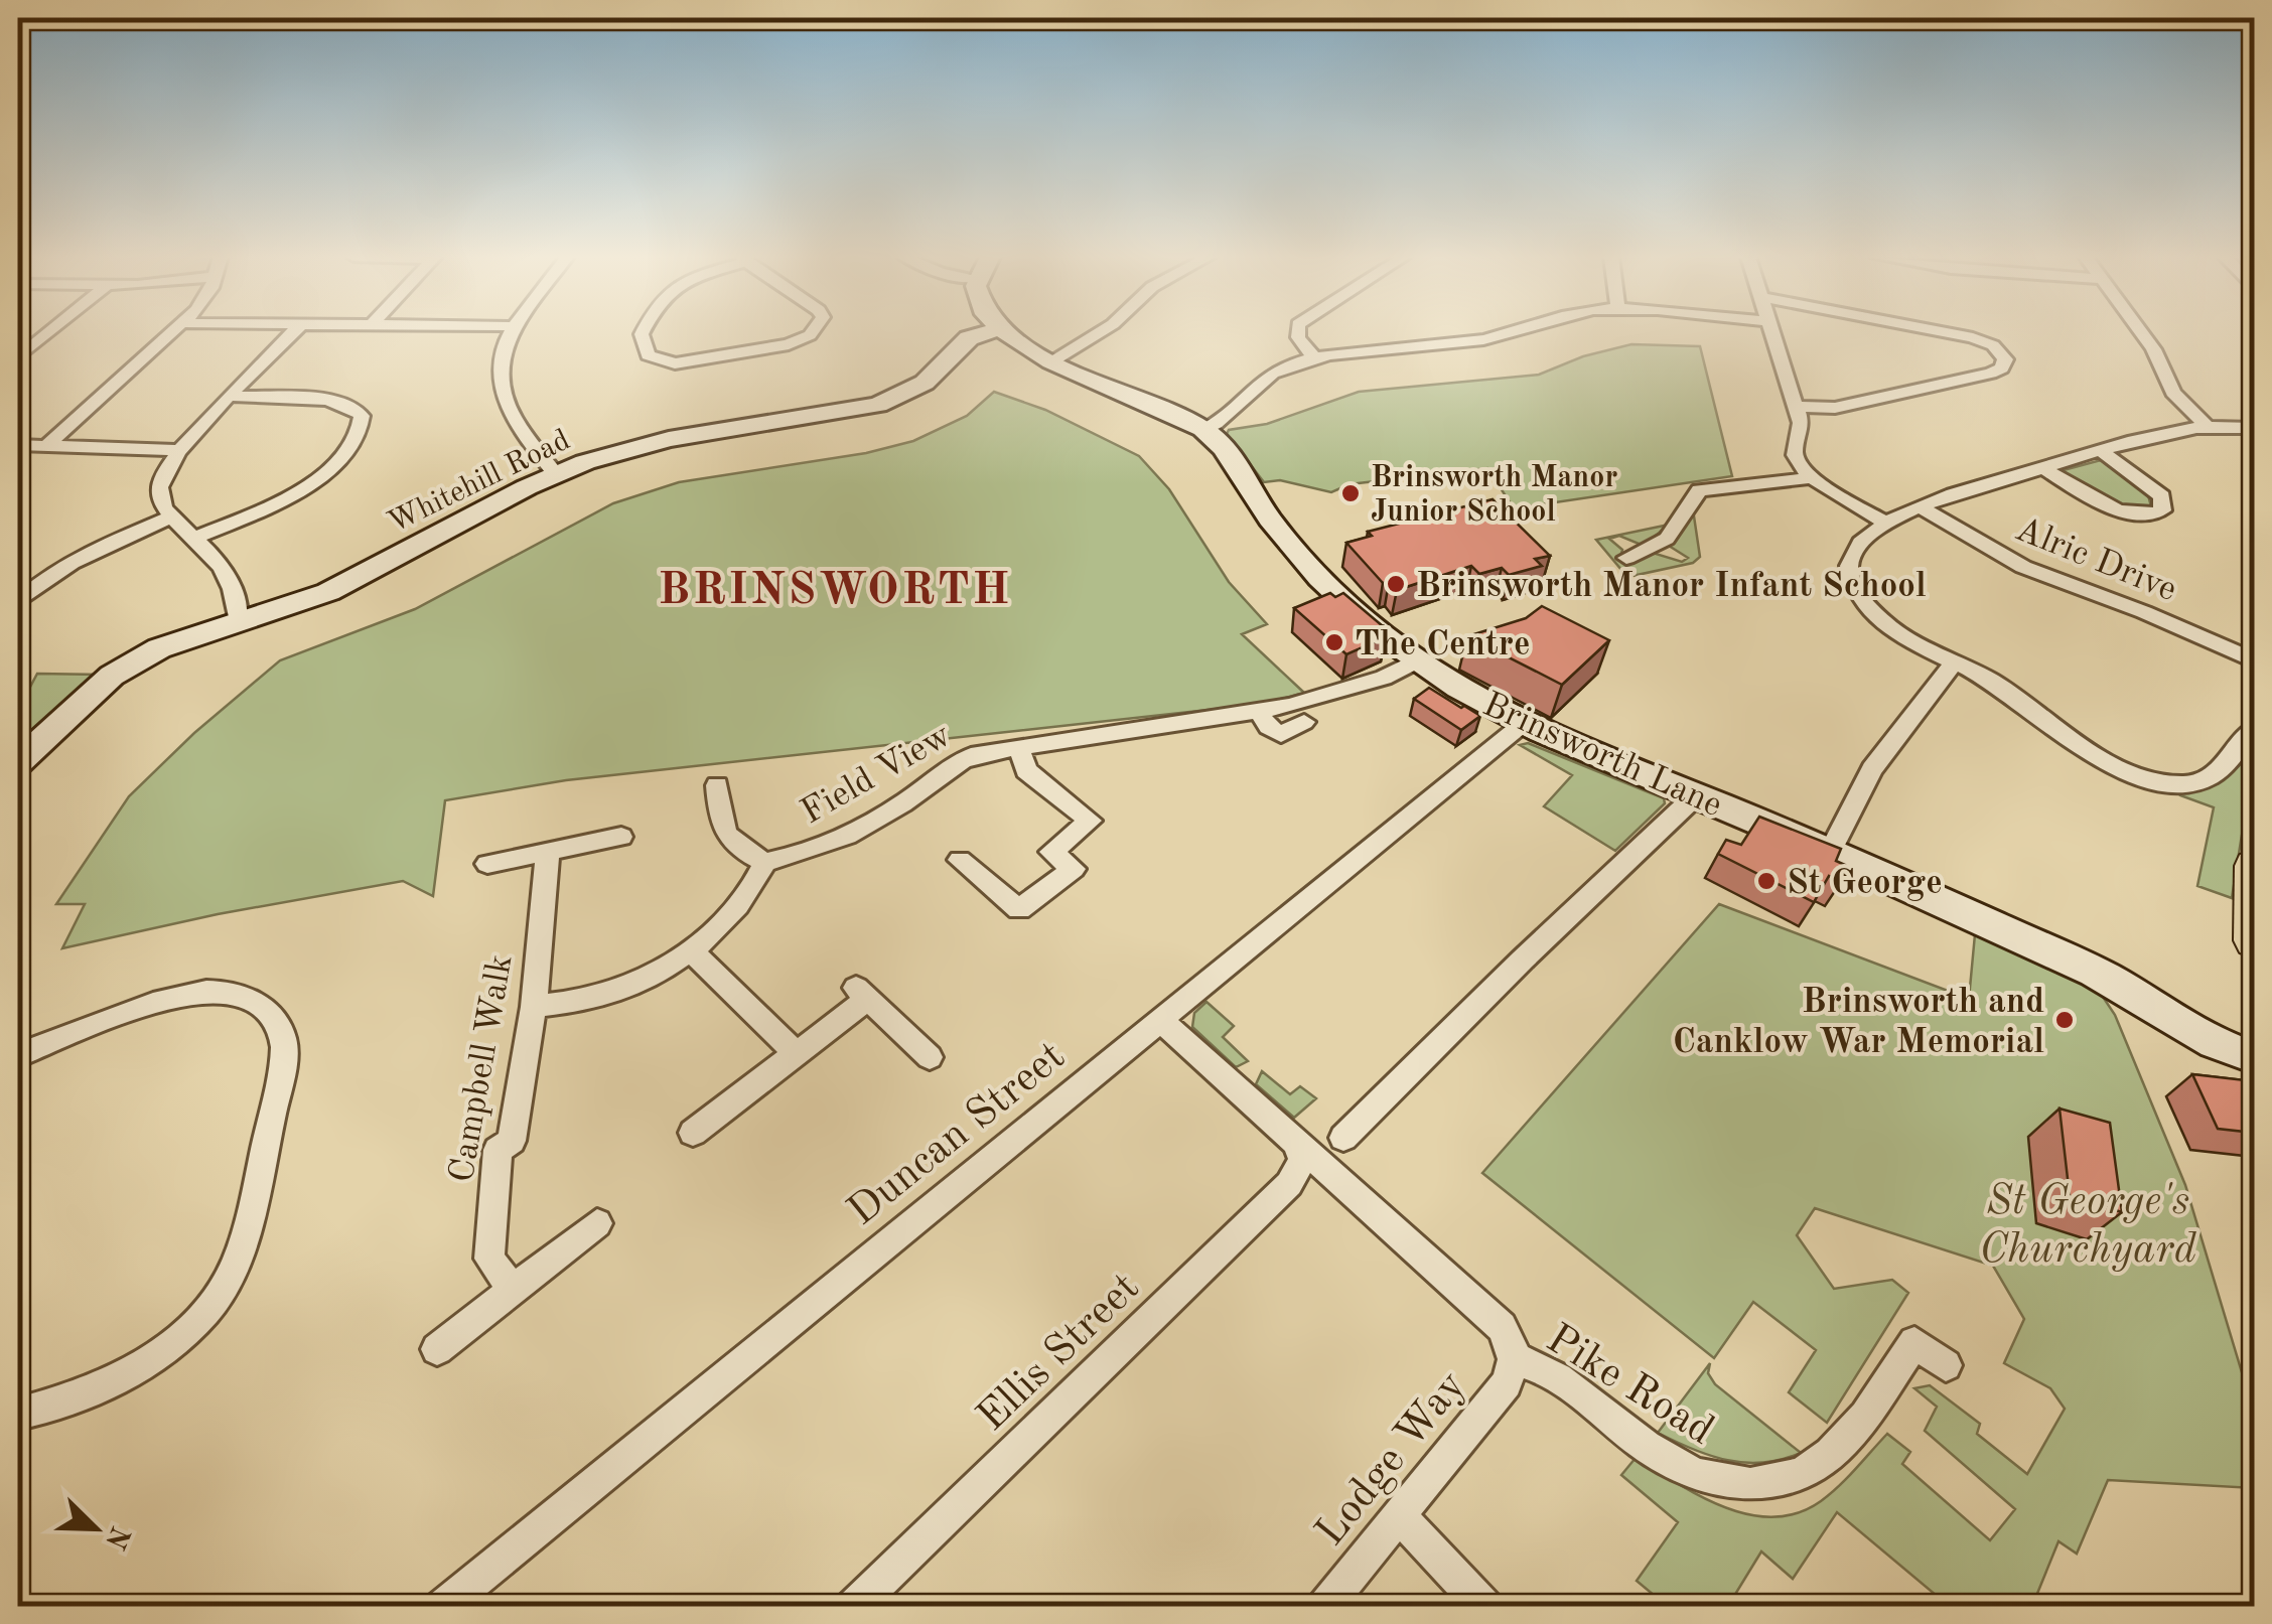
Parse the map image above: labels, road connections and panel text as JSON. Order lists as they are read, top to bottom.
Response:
{
  "streets": {
    "street": [
      "Whitehill Road",
      "Alric Drive",
      "Brinsworth Lane",
      "Field View",
      "Campbell Walk",
      "Duncan Street",
      "Ellis Street",
      "Pike Road",
      "Lodge Way"
    ]
  },
  "crossings": [
    ["Brinsworth Lane", "Field View"],
    ["Brinsworth Lane", "Duncan Street"],
    ["Duncan Street", "Pike Road"],
    ["Ellis Street", "Pike Road"],
    ["Pike Road", "Lodge Way"]
  ],
  "districts": ["BRINSWORTH"],
  "parks": ["St George's Churchyard"],
  "places": [
    "Brinsworth Manor Junior School",
    "Brinsworth Manor Infant School",
    "The Centre",
    "St George",
    "Brinsworth and Canklow War Memorial"
  ],
  "north": "bottom right"
}
